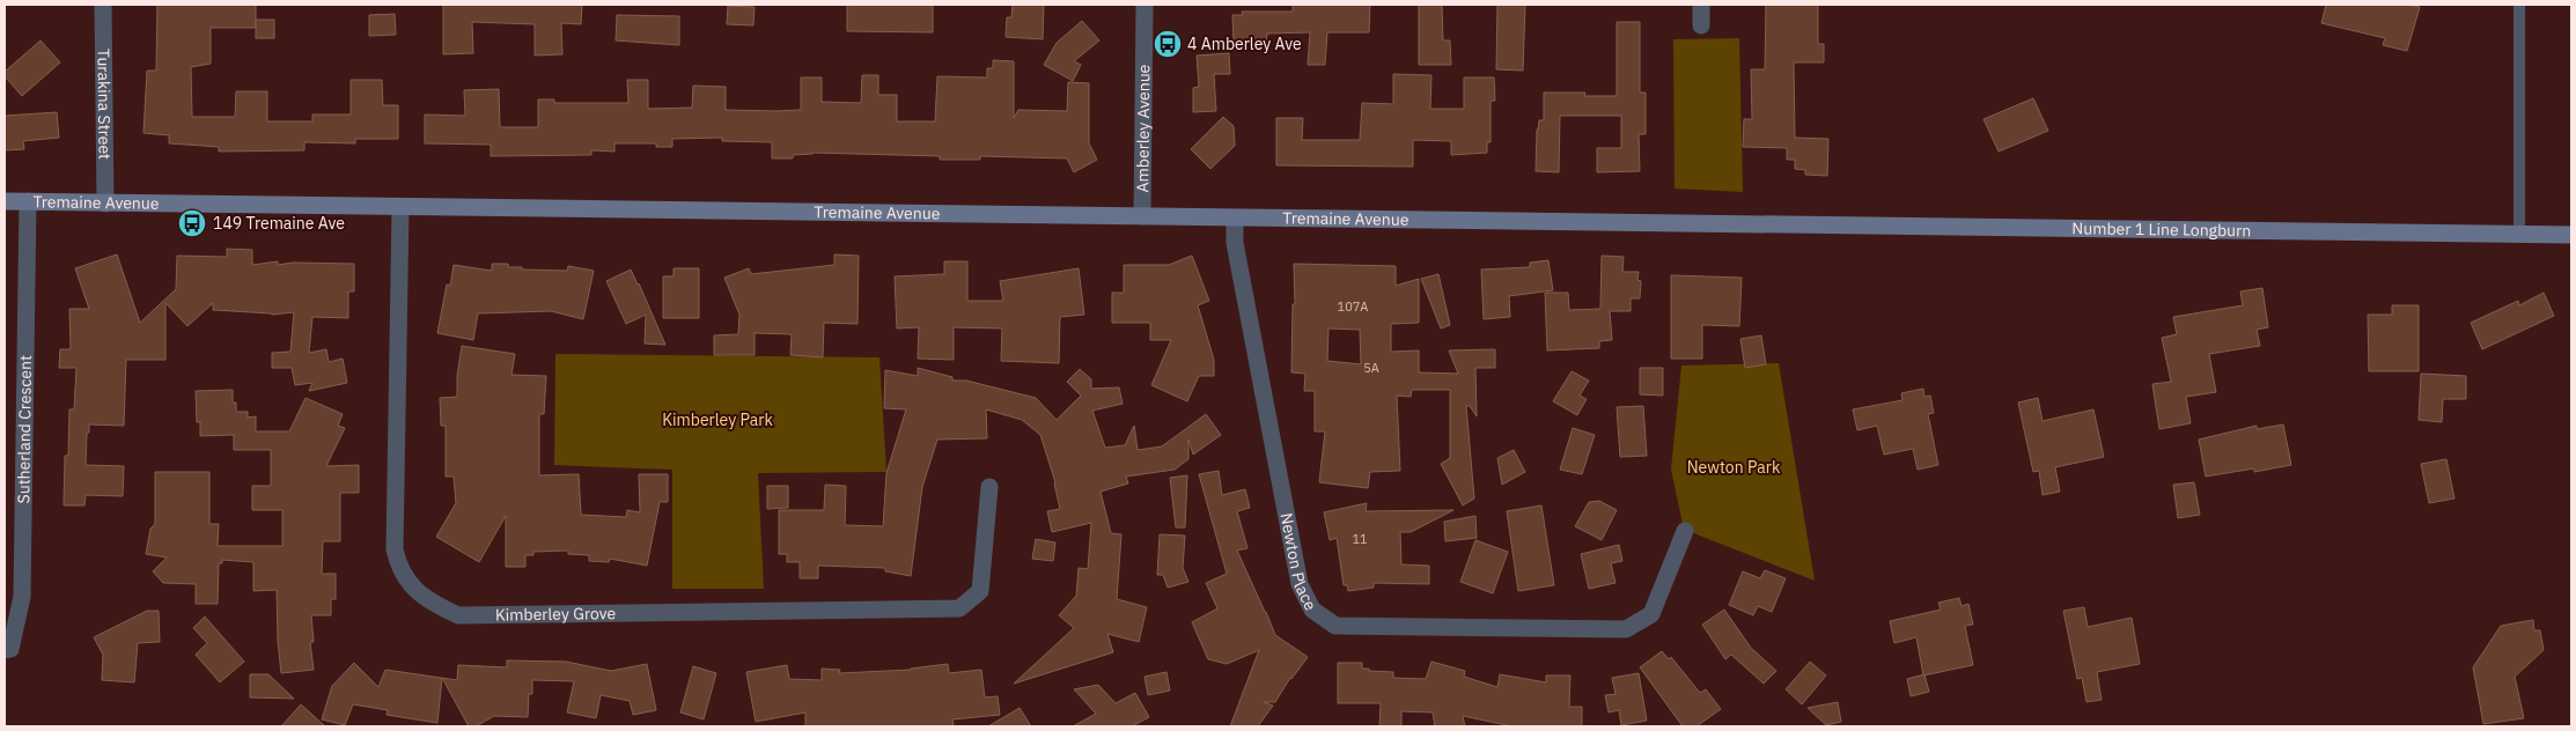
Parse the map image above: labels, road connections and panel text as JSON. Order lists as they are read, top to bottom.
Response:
{
  "streets": {
    "main road": ["Tremaine Avenue", "Number 1 Line Longburn"],
    "street": [
      "Turakina Street",
      "Amberley Avenue",
      "Sutherland Crescent",
      "Newton Place",
      "Kimberley Grove"
    ]
  },
  "crossings": [
    ["Turakina Street", "Tremaine Avenue"],
    ["Amberley Avenue", "Tremaine Avenue"],
    ["Tremaine Avenue", "Number 1 Line Longburn"],
    ["Tremaine Avenue", "Sutherland Crescent"],
    ["Tremaine Avenue", "Newton Place"],
    ["Tremaine Avenue", "Kimberley Grove"]
  ],
  "parks": ["Kimberley Park", "Newton Park"],
  "places": {
    "bus stop": ["4 Amberley Ave", "149 Tremaine Ave"]
  },
  "house_numbers": ["107A", "5A", "11"]
}
